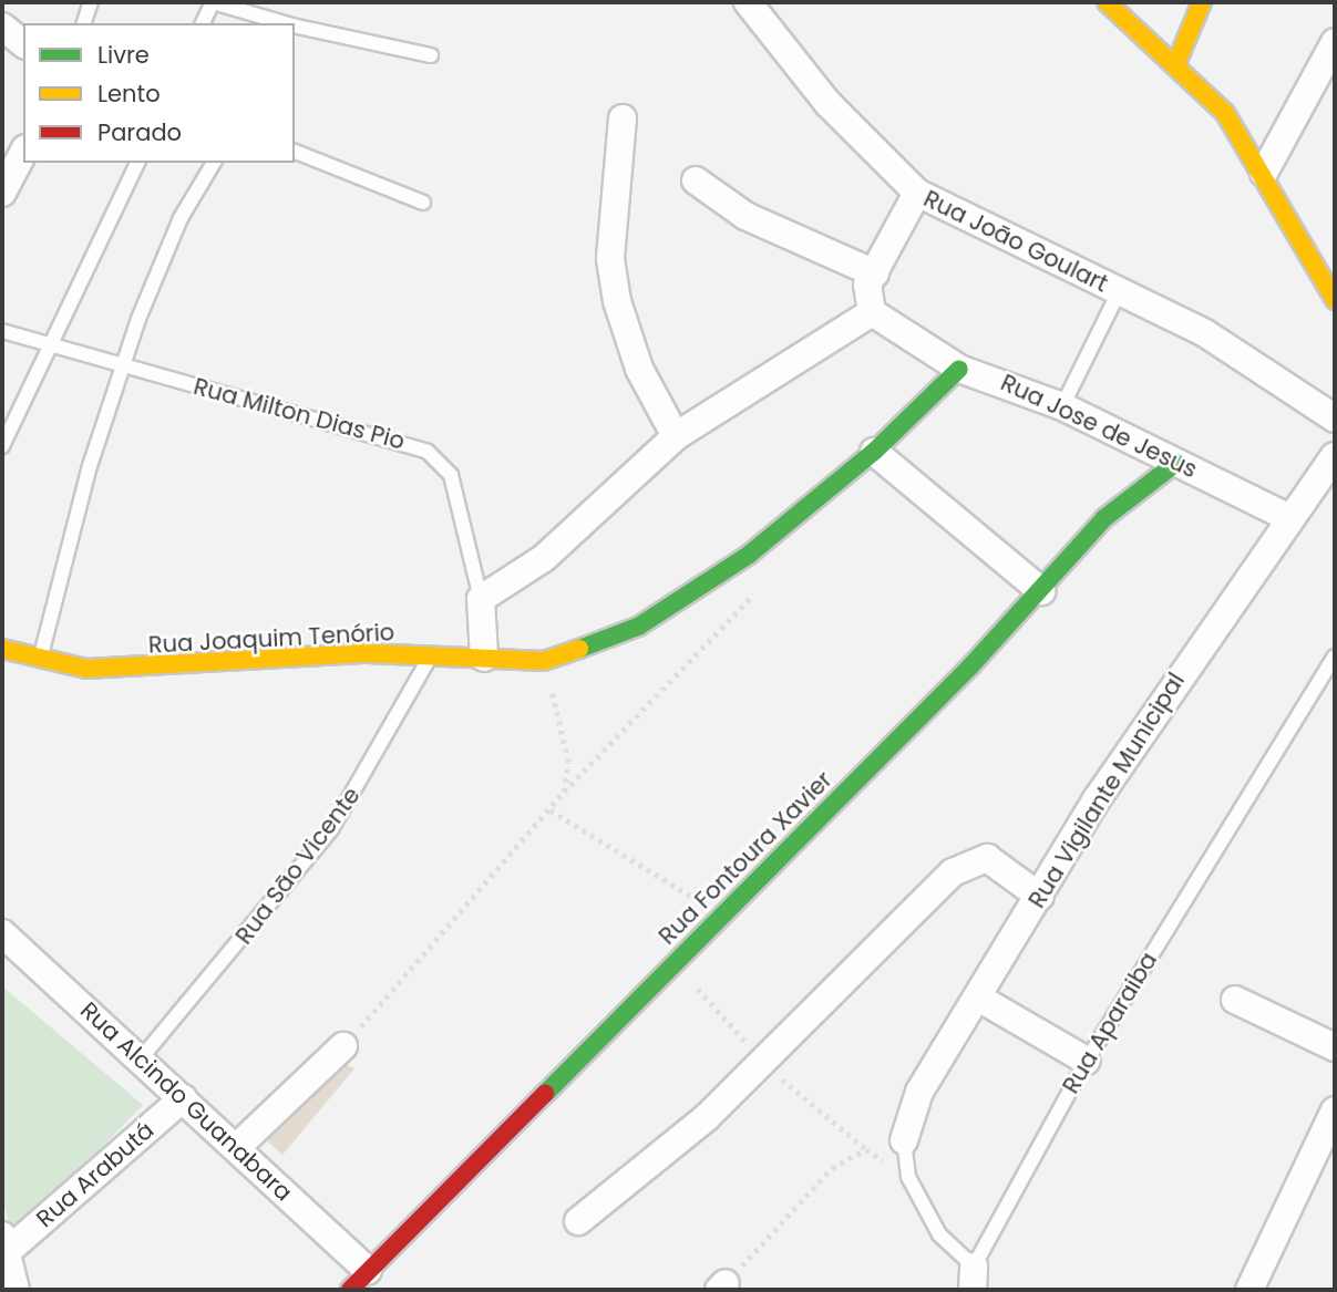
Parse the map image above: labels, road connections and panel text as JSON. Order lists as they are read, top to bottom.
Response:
{
  "streets": {
    "street": [
      "Rua Joāo Goulart",
      "Rua Milton Dias Pio",
      "Rua Jose de Jesus",
      "Rua Joaquim Tenório",
      "Rua Vigilante Municipal",
      "Rua Fontoura Xavier",
      "Rua Alcindo Guanabara",
      "Rua Arabutá"
    ],
    "lane": ["Rua Sāo Vicente", "Rua Aparaiba"]
  },
  "crossings": [
    ["Rua Milton Dias Pio", "Rua Joaquim Tenório"],
    ["Rua Jose de Jesus", "Rua Joaquim Tenório"],
    ["Rua Jose de Jesus", "Rua Vigilante Municipal"],
    ["Rua Jose de Jesus", "Rua Fontoura Xavier"],
    ["Rua Joaquim Tenório", "Rua Sāo Vicente"],
    ["Rua Vigilante Municipal", "Rua Aparaiba"],
    ["Rua Fontoura Xavier", "Rua Alcindo Guanabara"],
    ["Rua Sāo Vicente", "Rua Alcindo Guanabara"],
    ["Rua Alcindo Guanabara", "Rua Arabutá"]
  ],
  "legend": ["Livre", "Lento", "Parado"]
}
